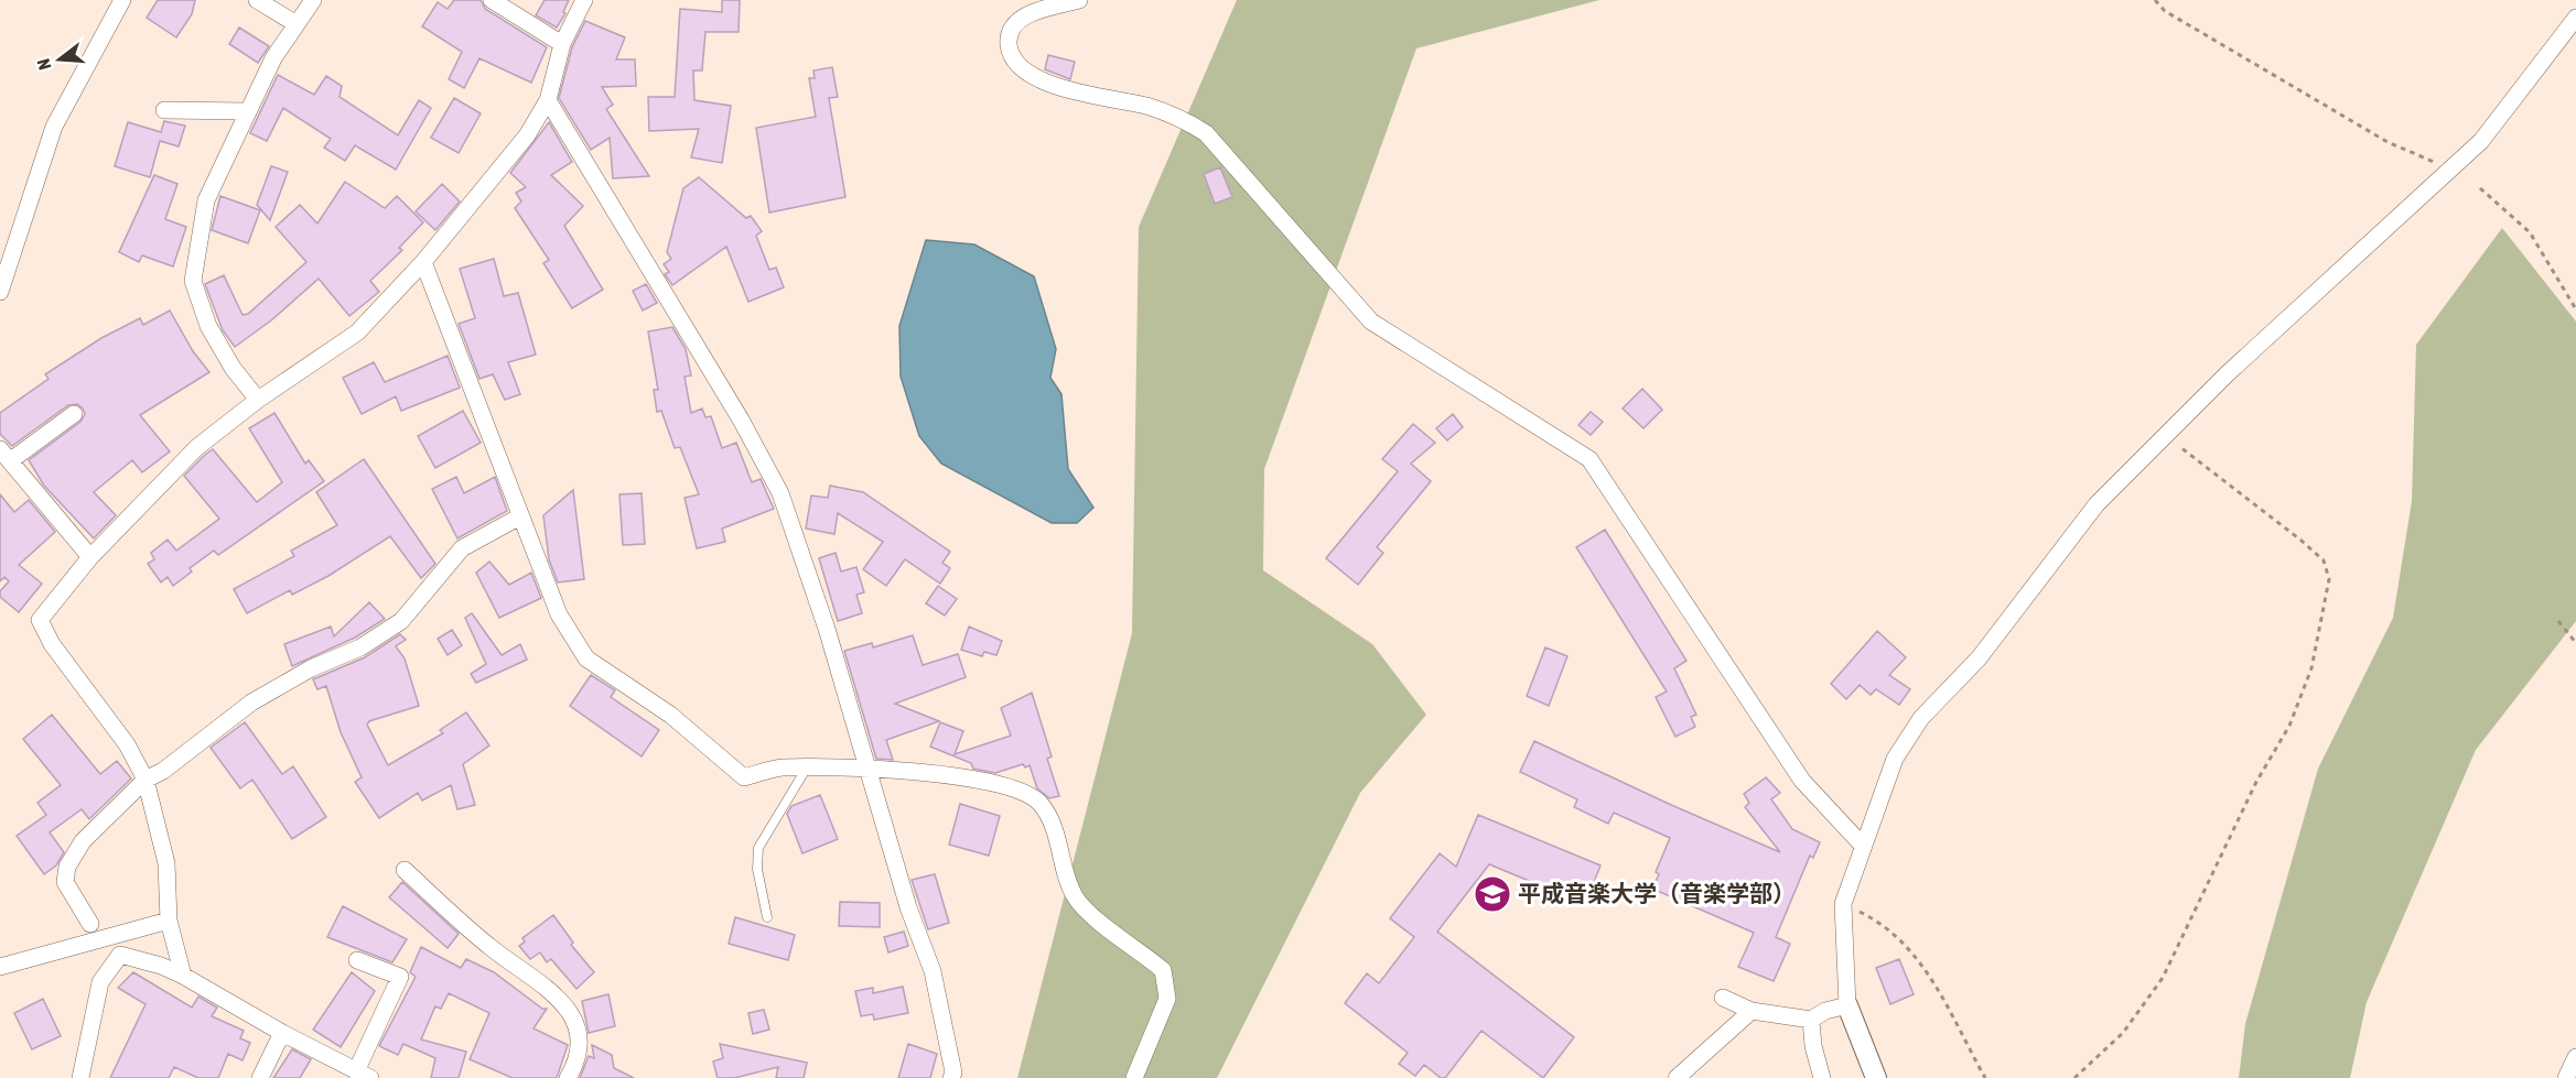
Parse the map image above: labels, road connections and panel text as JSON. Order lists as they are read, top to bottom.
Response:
{
  "places": {
    "school or university": ["平成音楽大学（音楽学部）"]
  },
  "north": "left"
}
